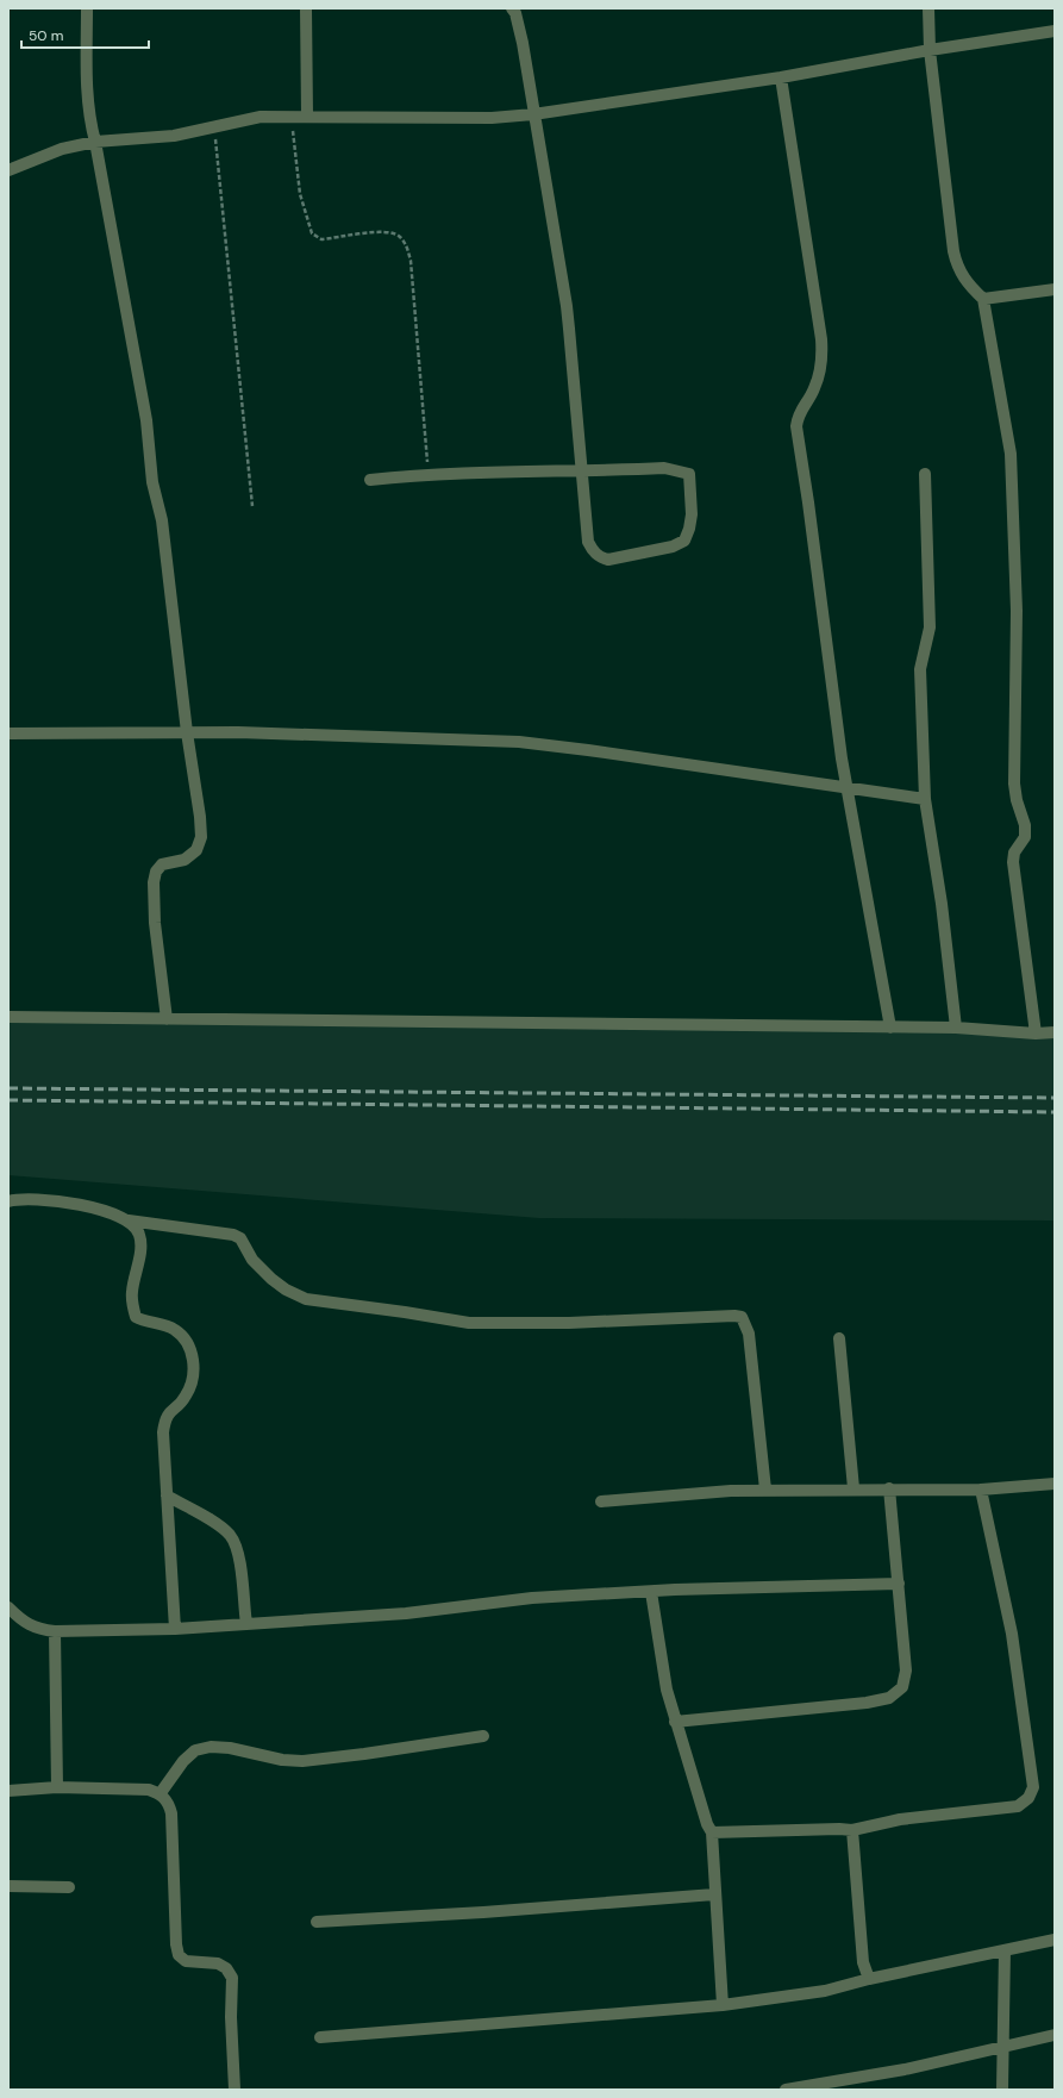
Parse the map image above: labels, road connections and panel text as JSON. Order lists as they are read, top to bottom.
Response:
{
  "scale_bar": "50 m"
}
